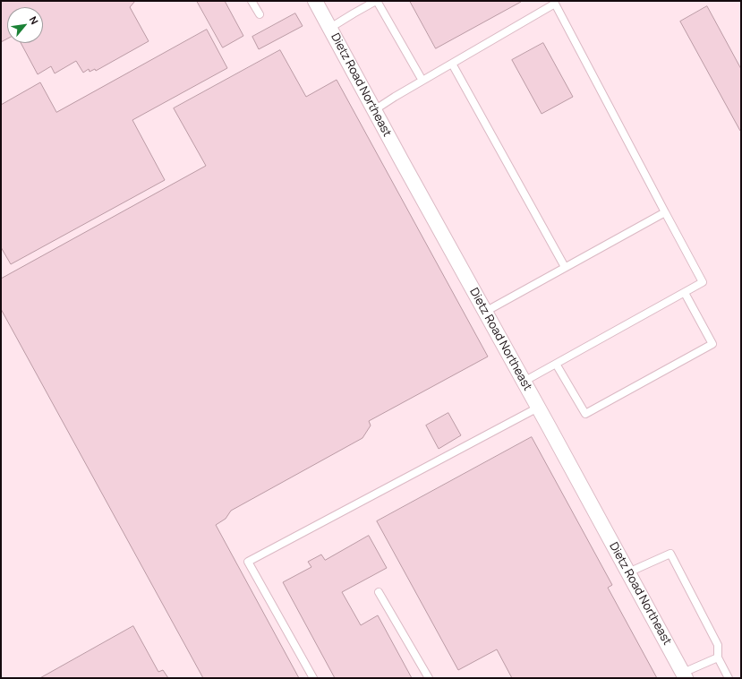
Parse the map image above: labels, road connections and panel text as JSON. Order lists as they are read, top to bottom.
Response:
{
  "streets": {
    "street": ["Dietz Road Northeast"]
  },
  "north": "top right"
}
